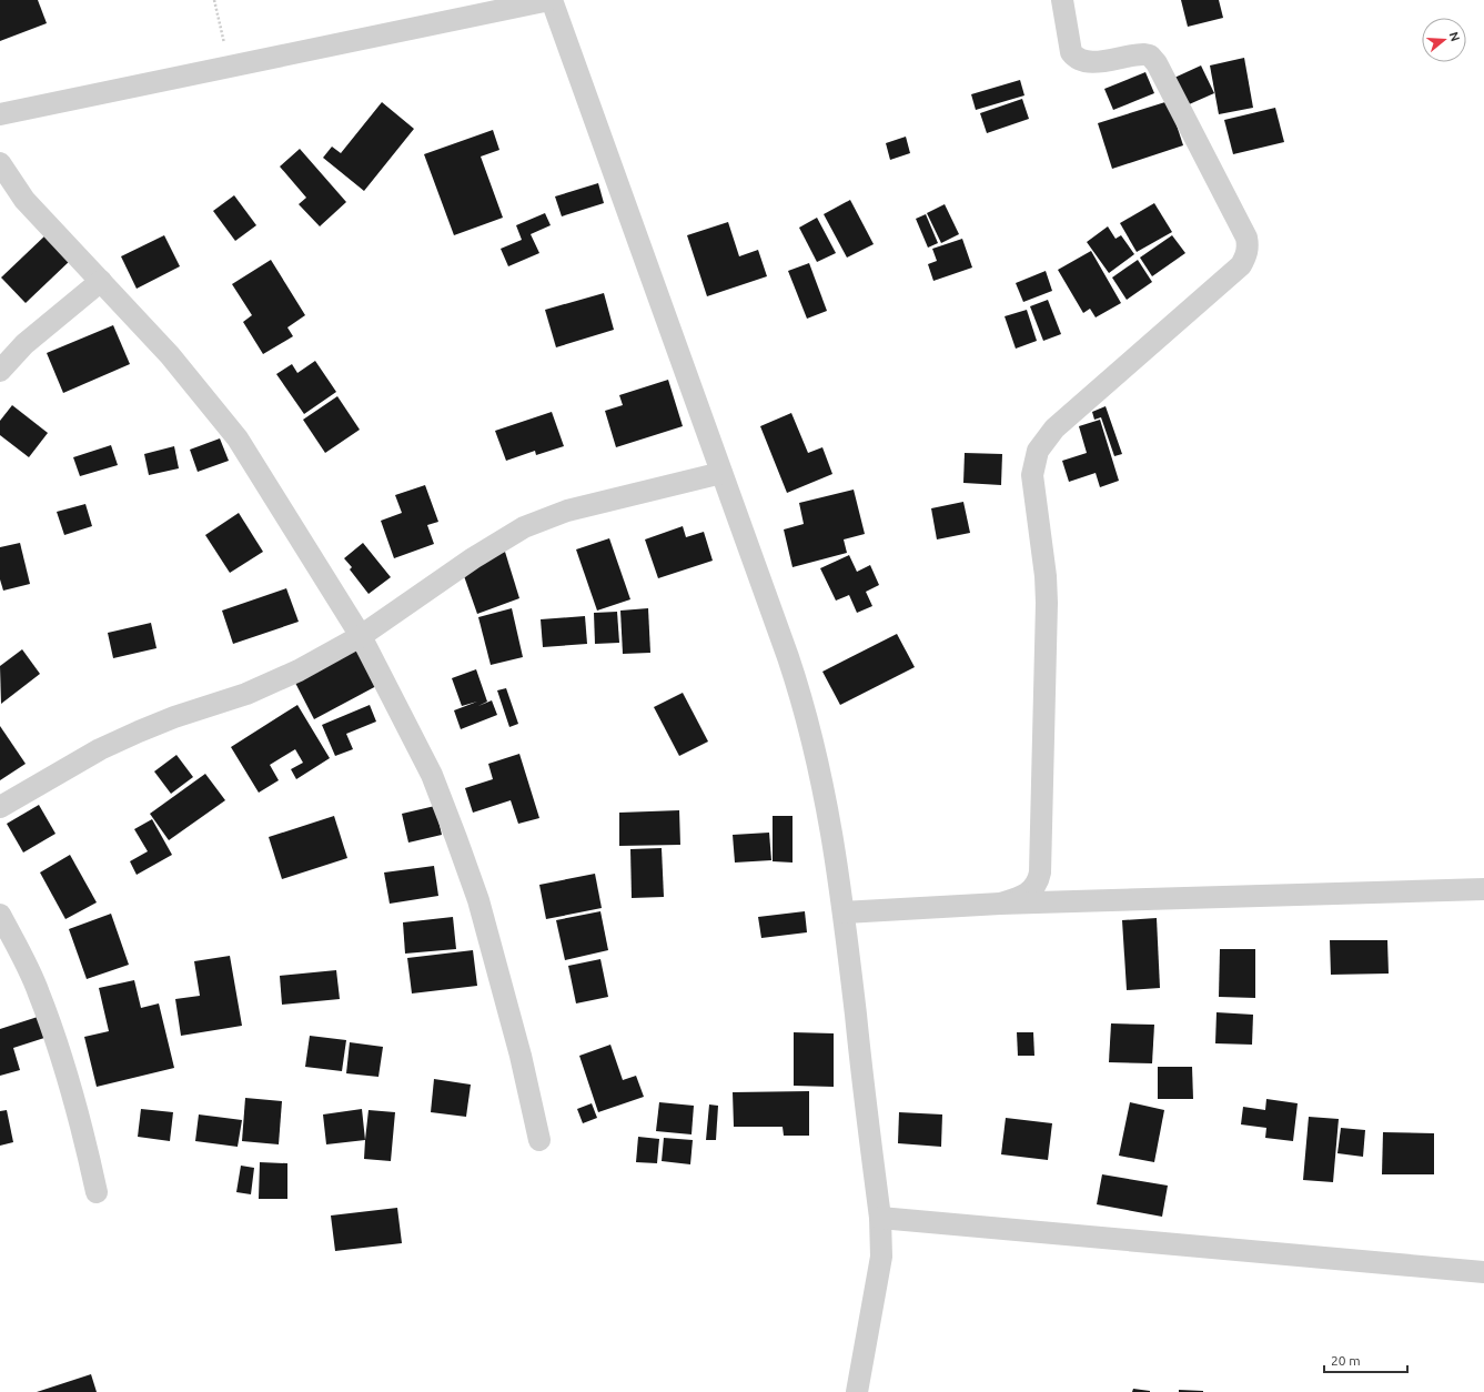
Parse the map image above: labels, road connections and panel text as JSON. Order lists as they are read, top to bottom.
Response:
{
  "scale_bar": "20 m",
  "north": "right"
}
